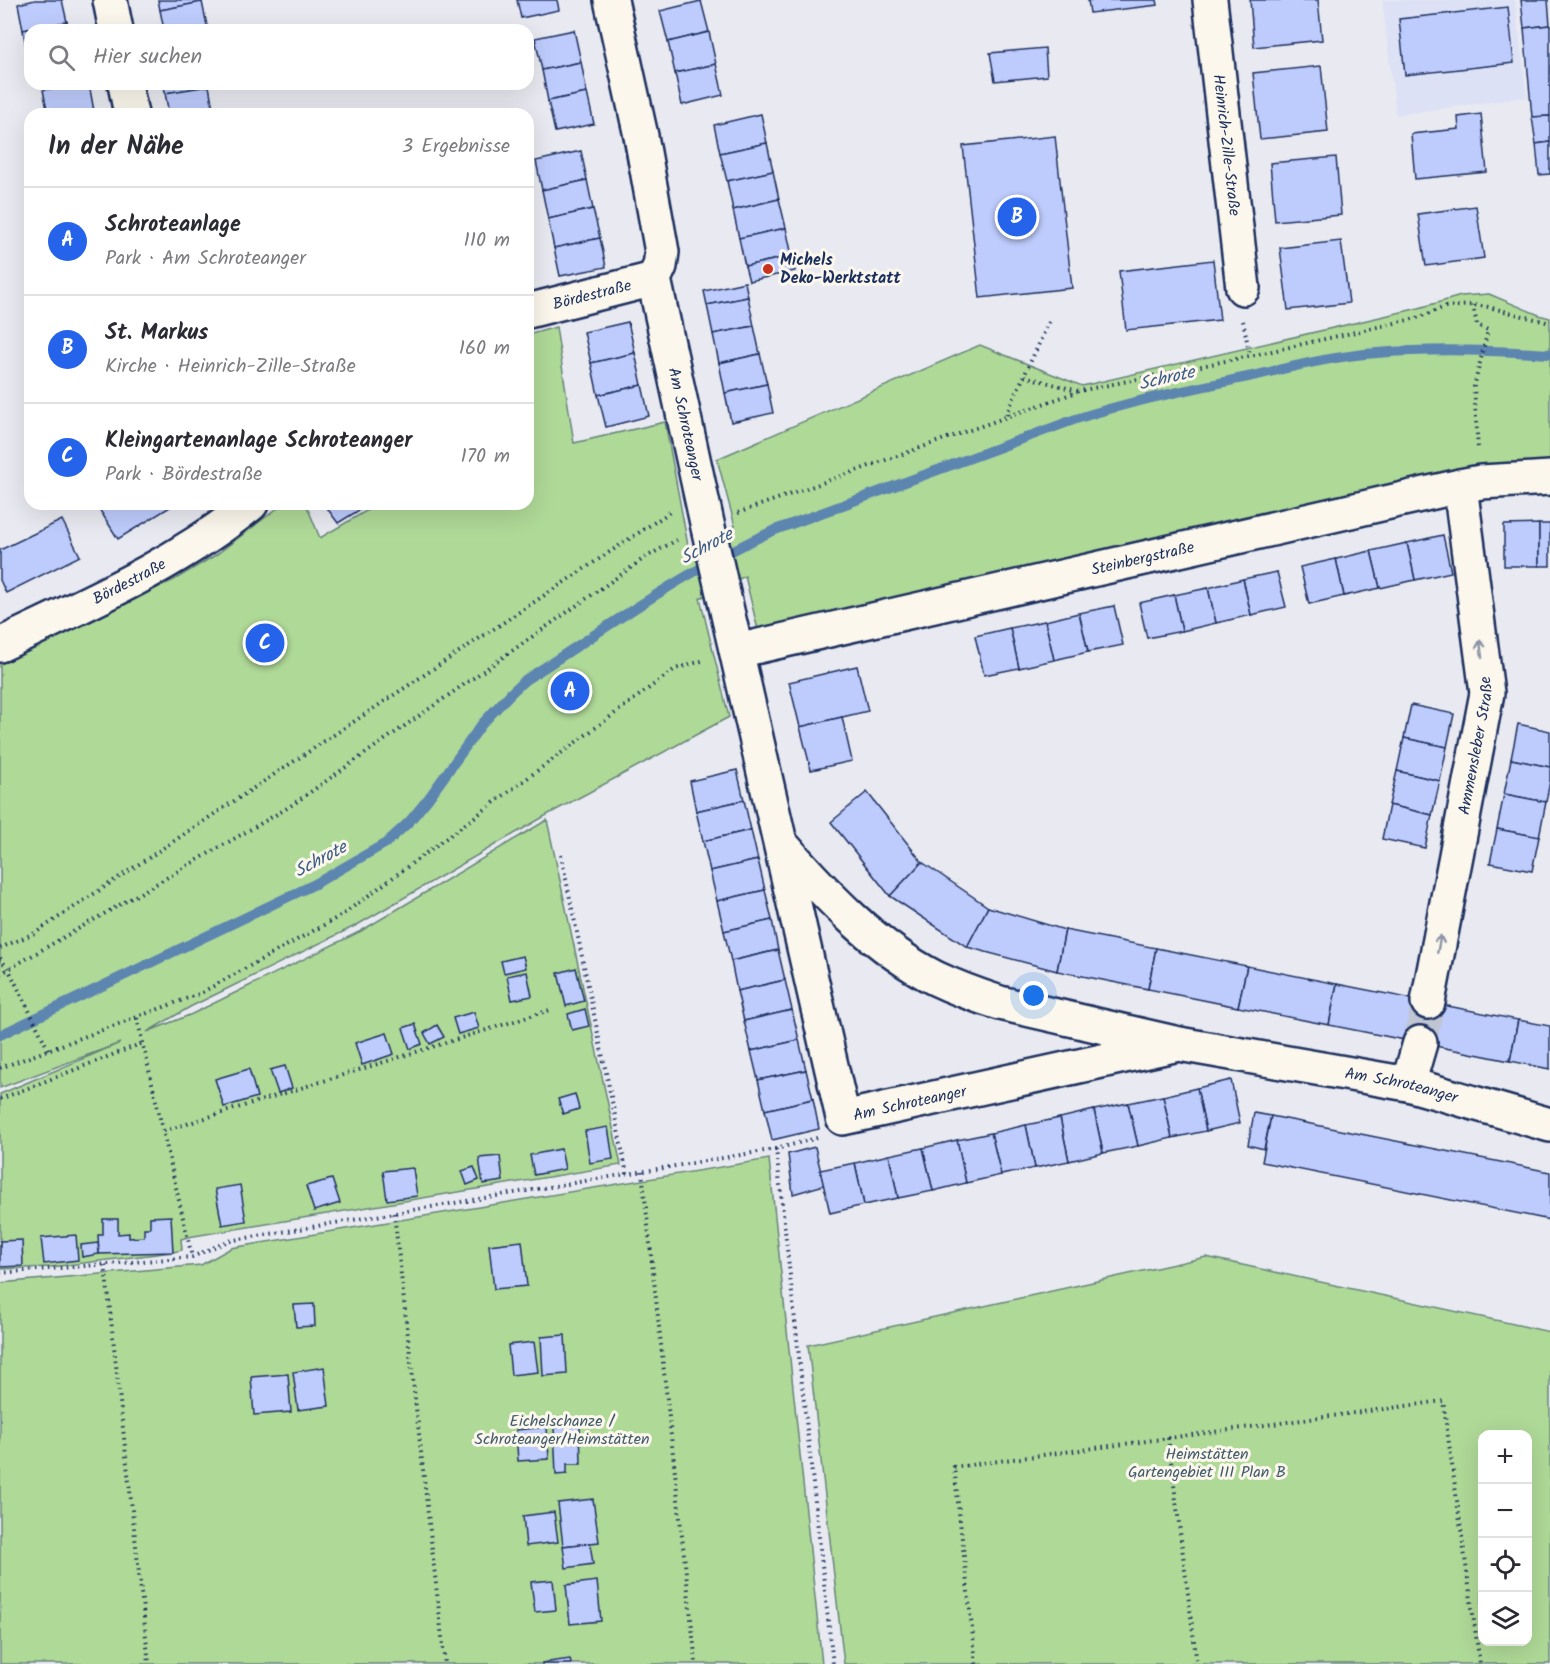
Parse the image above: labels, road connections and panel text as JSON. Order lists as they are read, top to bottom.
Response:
{
  "streets": {
    "street": [
      "Heinrich-Zille-Straße",
      "Bördestraße",
      "Am Schroteanger",
      "Steinbergstraße",
      "Ammensleber Straße"
    ]
  },
  "crossings": [
    ["Bördestraße", "Am Schroteanger"],
    ["Am Schroteanger", "Steinbergstraße"],
    ["Steinbergstraße", "Ammensleber Straße"]
  ],
  "one_way": ["Ammensleber Straße"],
  "water": ["Schrote"],
  "parks": ["Eichelschanze / Schroteanger/Heimstätten", "Heimstätten Gartengebiet III Plan B"],
  "places": ["Michels Deko-Werktstatt"],
  "page": {
    "search": "Hier suchen",
    "heading": ["In der Nähe", "3 Ergebnisse"],
    "list": [
      {
        "mark": "A",
        "name": "Schroteanlage",
        "note": "Park · Am Schroteanger",
        "value": "110 m"
      },
      {
        "mark": "B",
        "name": "St. Markus",
        "note": "Kirche · Heinrich-Zille-Straße",
        "value": "160 m"
      },
      {
        "mark": "C",
        "name": "Kleingartenanlage Schroteanger",
        "note": "Park · Bördestraße",
        "value": "170 m"
      }
    ],
    "pins": ["B", "C", "A"],
    "map_buttons": ["+", "−"]
  }
}
